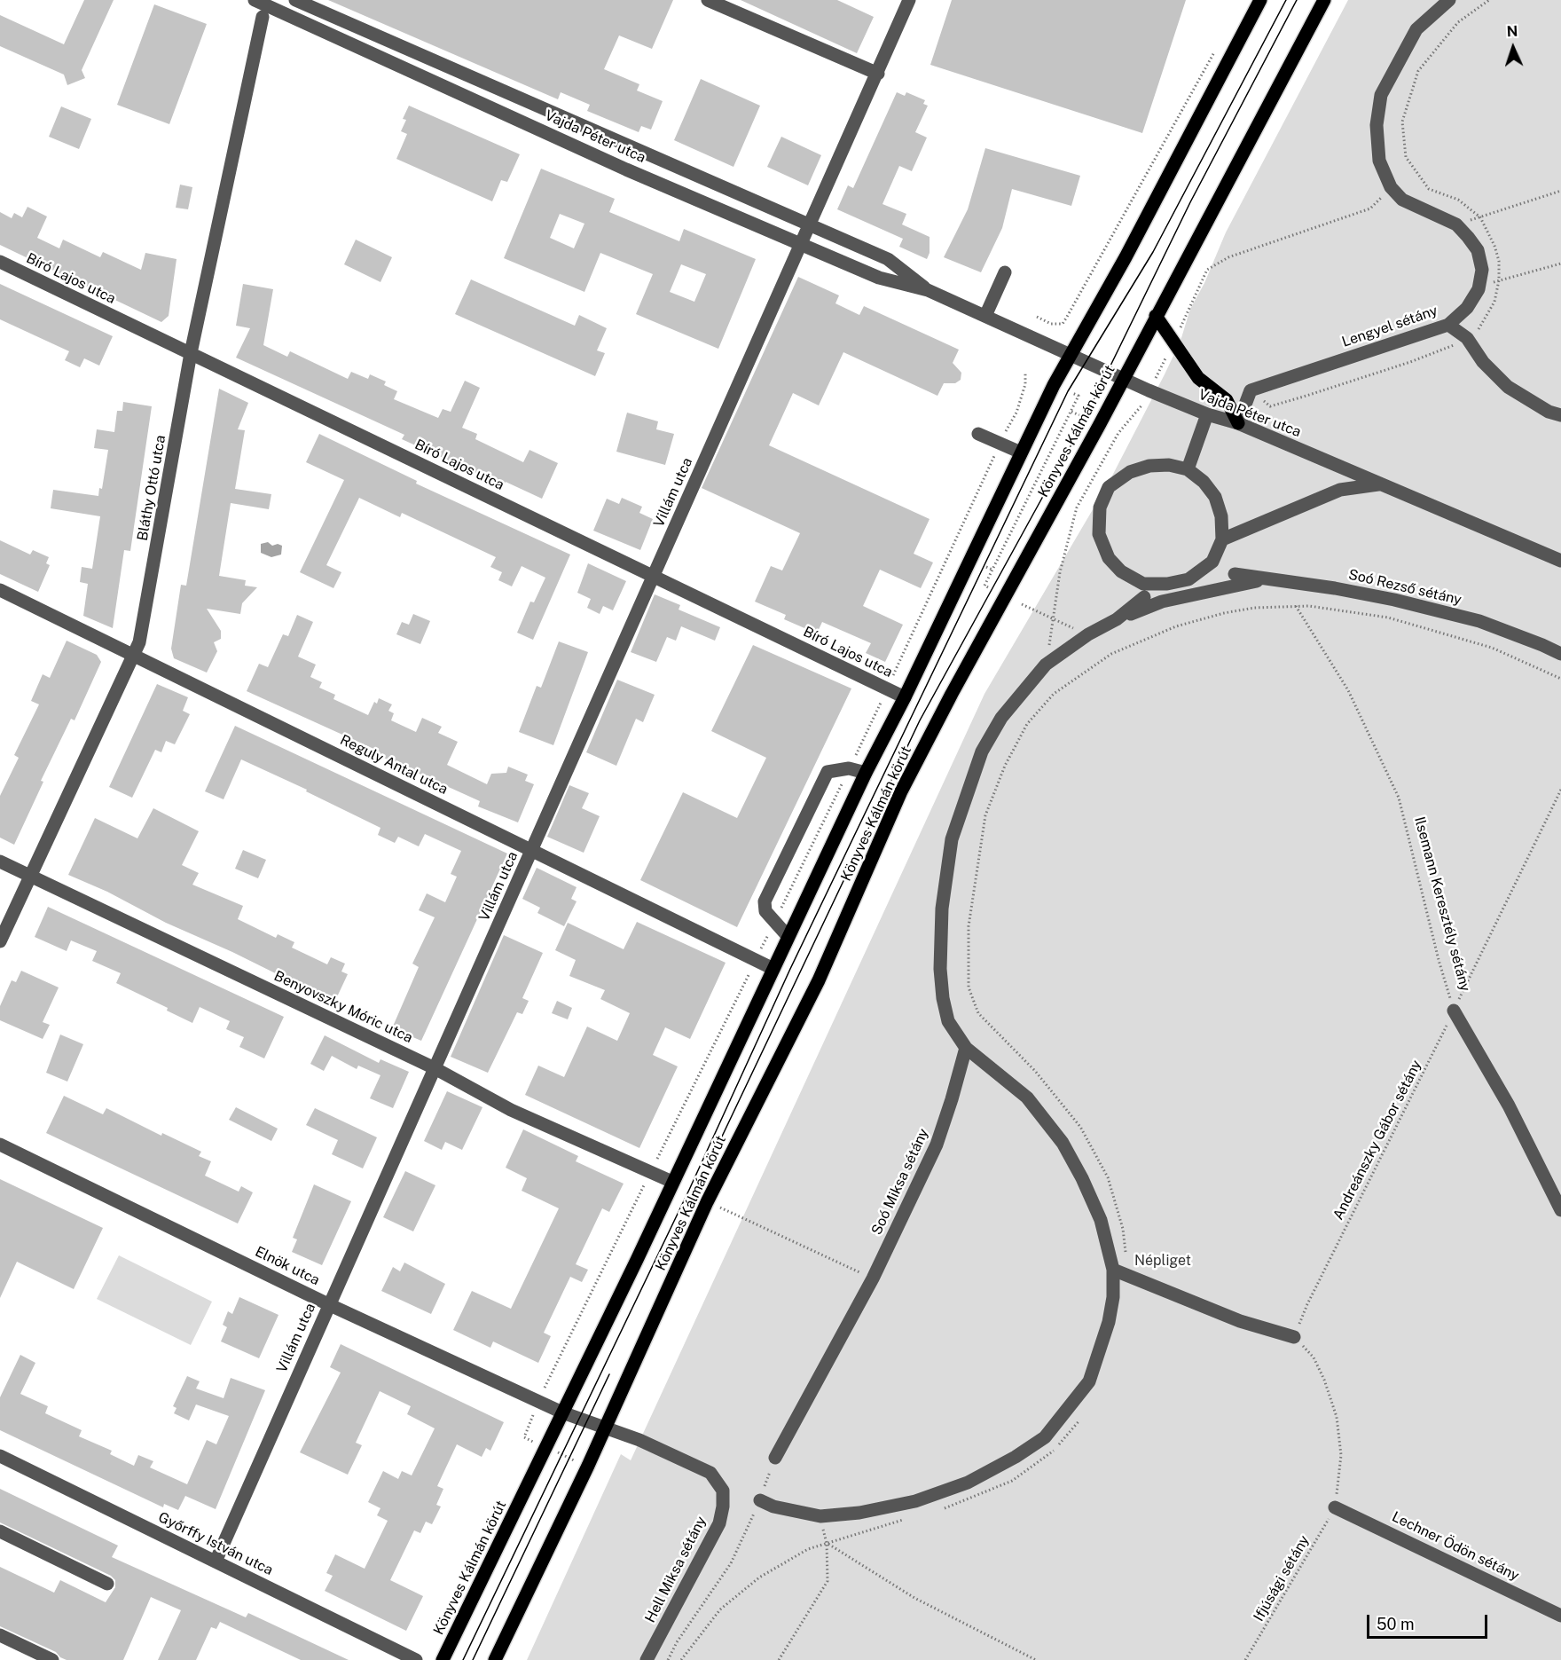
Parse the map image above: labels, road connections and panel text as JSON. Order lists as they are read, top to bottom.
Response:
{
  "streets": {
    "main road": ["Könyves Kálmán körút"],
    "street": [
      "Vajda Péter utca",
      "Bíró Lajos utca",
      "Lengyel sétány",
      "Bláthy Ottó utca",
      "Villám utca",
      "Soó Rezső sétány",
      "Reguly Antal utca",
      "Ilsemann Keresztély sétány",
      "Benyovszky Móric utca",
      "Soó Miksa sétány",
      "Elnök utca",
      "Győrffy István utca",
      "Lechner Ödön sétány",
      "Hell Miksa sétány"
    ],
    "path": ["Andreánszky Gábor sétány", "Ifjúsági sétány"]
  },
  "crossings": [
    ["Vajda Péter utca", "Könyves Kálmán körút"],
    ["Vajda Péter utca", "Bláthy Ottó utca"],
    ["Vajda Péter utca", "Villám utca"],
    ["Bíró Lajos utca", "Könyves Kálmán körút"],
    ["Bíró Lajos utca", "Bláthy Ottó utca"],
    ["Bíró Lajos utca", "Villám utca"],
    ["Könyves Kálmán körút", "Reguly Antal utca"],
    ["Könyves Kálmán körút", "Benyovszky Móric utca"],
    ["Könyves Kálmán körút", "Elnök utca"],
    ["Bláthy Ottó utca", "Reguly Antal utca"],
    ["Bláthy Ottó utca", "Benyovszky Móric utca"],
    ["Villám utca", "Reguly Antal utca"],
    ["Villám utca", "Benyovszky Móric utca"],
    ["Villám utca", "Elnök utca"],
    ["Villám utca", "Győrffy István utca"],
    ["Ilsemann Keresztély sétány", "Andreánszky Gábor sétány"],
    ["Elnök utca", "Hell Miksa sétány"],
    ["Lechner Ödön sétány", "Ifjúsági sétány"]
  ],
  "parks": ["Népliget"],
  "scale_bar": "50 m",
  "north": "top"
}
